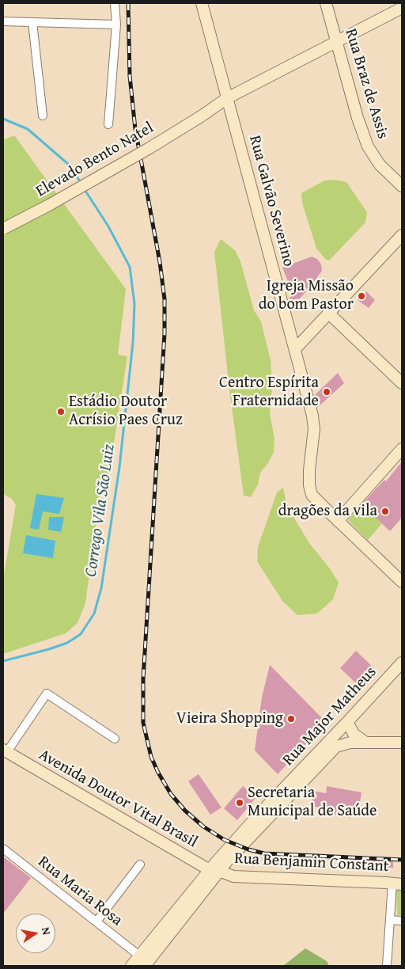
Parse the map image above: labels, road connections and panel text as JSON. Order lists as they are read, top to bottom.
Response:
{
  "streets": {
    "main road": [
      "Rua Braz de Assis",
      "Elevado Bento Natel",
      "Rua Galvão Severino",
      "Rua Major Matheus",
      "Avenida Doutor Vital Brasil",
      "Rua Benjamin Constant"
    ],
    "street": ["Rua Maria Rosa"]
  },
  "crossings": [
    ["Rua Braz de Assis", "Elevado Bento Natel"],
    ["Elevado Bento Natel", "Rua Galvão Severino"],
    ["Rua Major Matheus", "Avenida Doutor Vital Brasil"],
    ["Rua Major Matheus", "Rua Benjamin Constant"],
    ["Avenida Doutor Vital Brasil", "Rua Benjamin Constant"]
  ],
  "water": ["Corrego Vila São Luiz"],
  "places": [
    "Igreja Missão do bom Pastor",
    "Centro Espírita Fraternidade",
    "Estádio Doutor Acrísio Paes Cruz",
    "dragões da vila",
    "Vieira Shopping",
    "Secretaria Municipal de Saúde"
  ],
  "north": "right"
}
